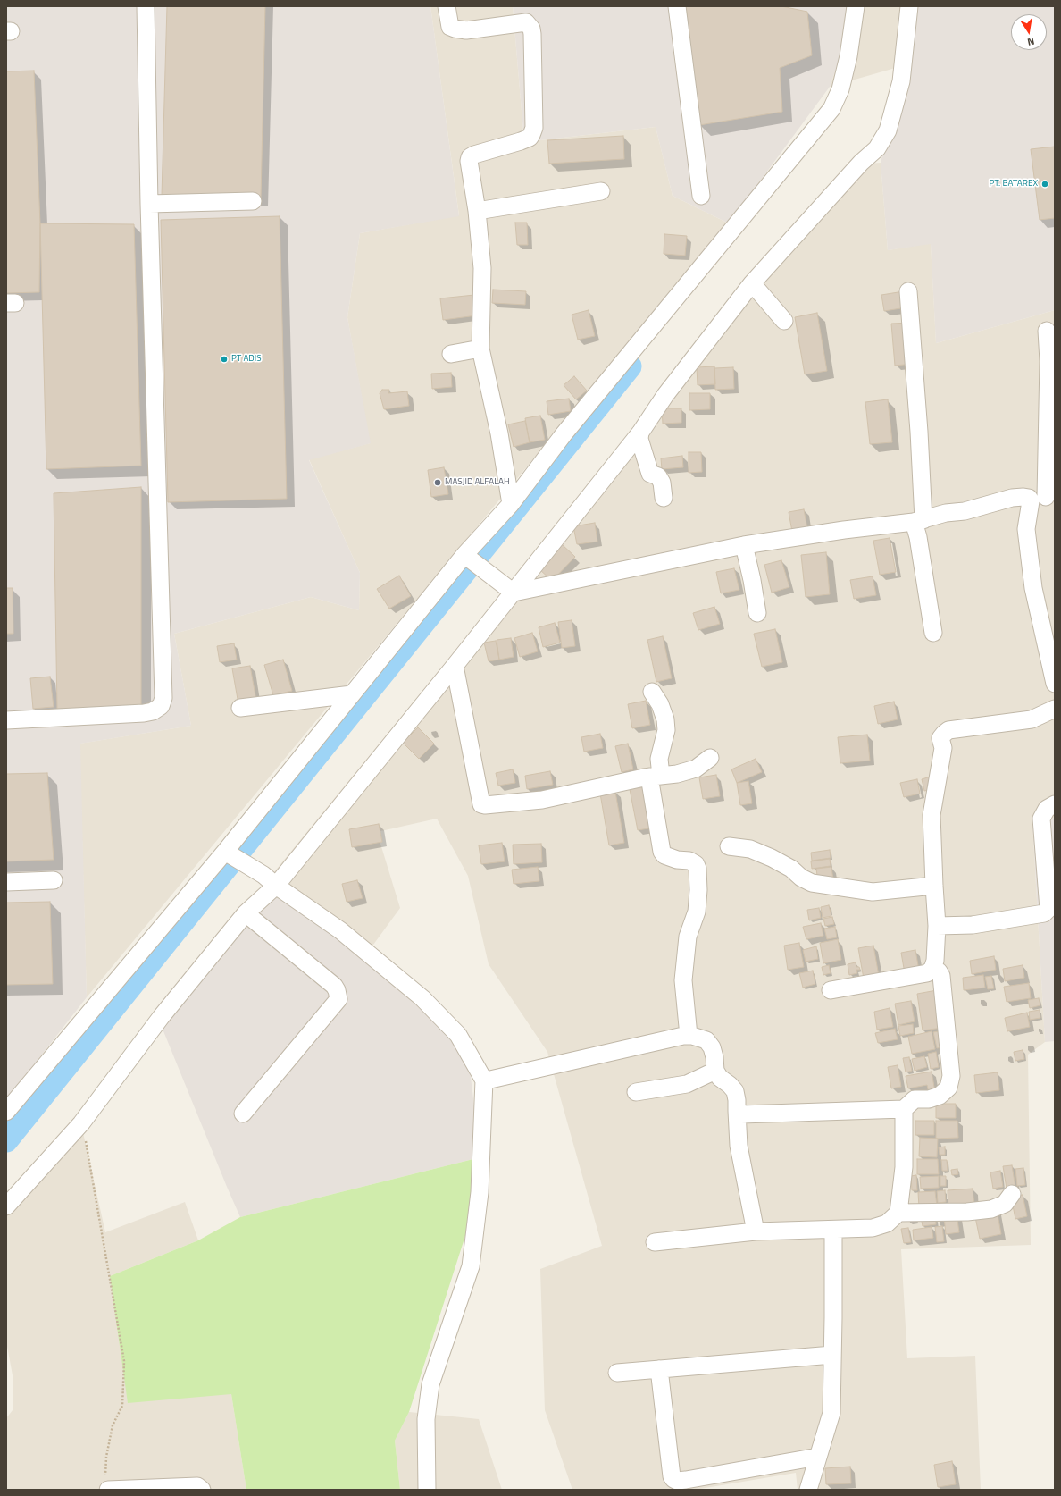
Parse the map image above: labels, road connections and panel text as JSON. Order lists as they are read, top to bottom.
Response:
{
  "places": ["PT. BATAREX", "PT ADIS", "MASJID ALFALAH"],
  "north": "bottom"
}
